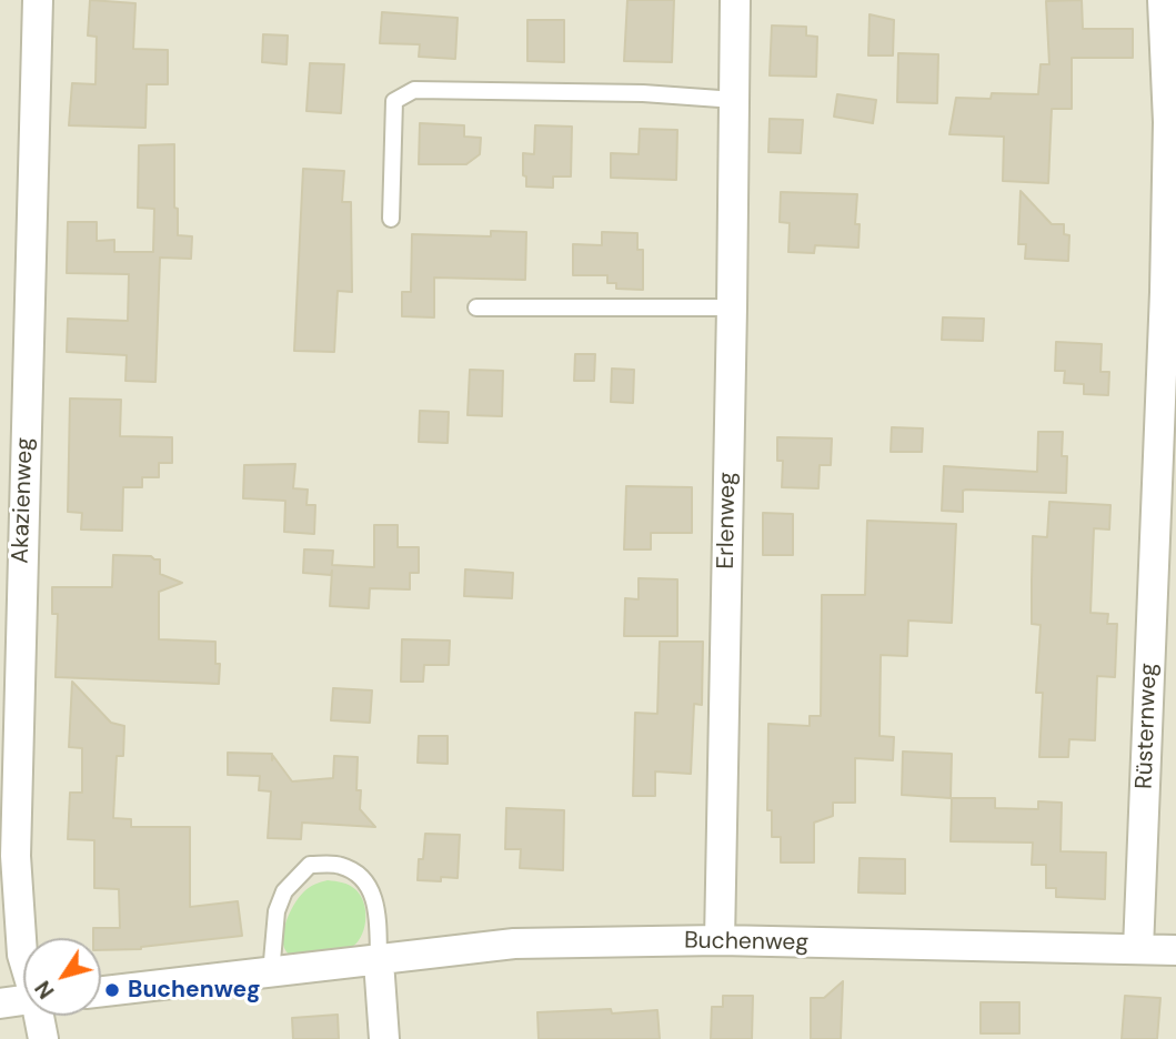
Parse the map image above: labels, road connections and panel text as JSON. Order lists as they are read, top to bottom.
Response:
{
  "streets": {
    "street": [
      "Akazienweg",
      "Erlenweg",
      "Rüsternweg",
      "Buchenweg"
    ]
  },
  "crossings": [
    ["Erlenweg", "Buchenweg"],
    ["Rüsternweg", "Buchenweg"]
  ],
  "places": ["Buchenweg"],
  "north": "bottom left"
}
